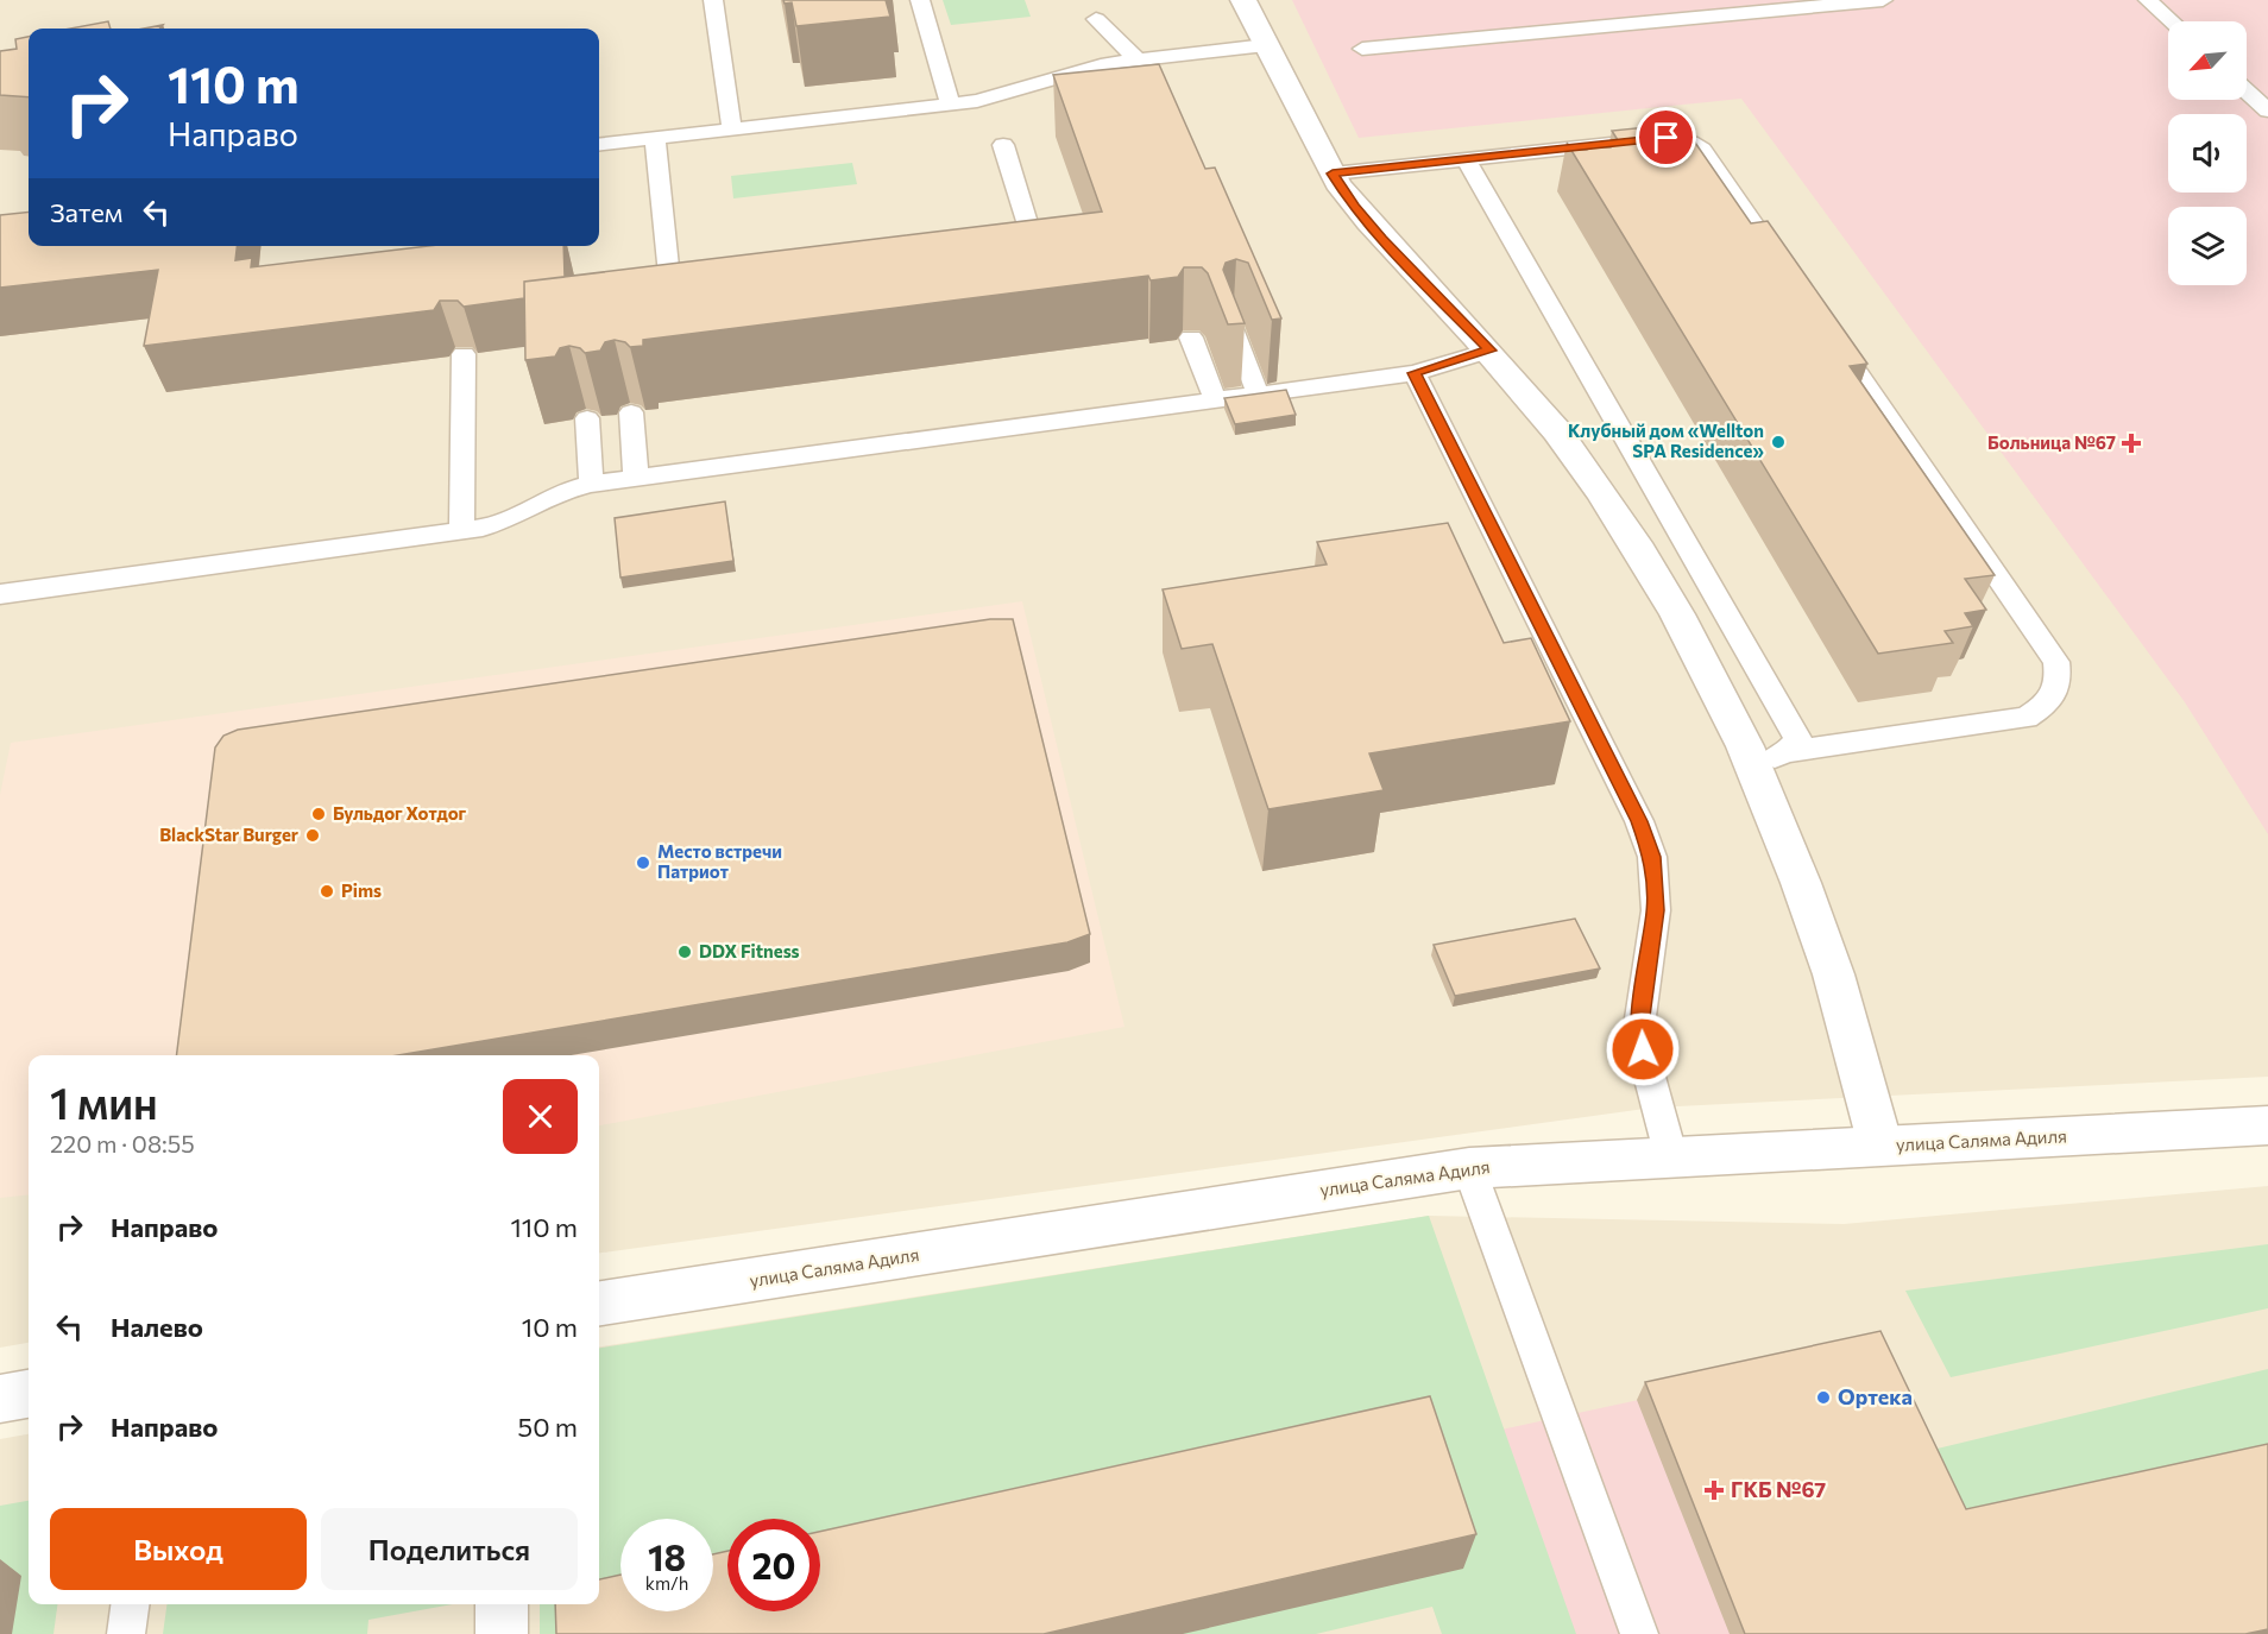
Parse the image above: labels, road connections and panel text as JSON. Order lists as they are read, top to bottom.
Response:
{
  "streets": {
    "street": ["улица Саляма Адиля"]
  },
  "places": {
    "other": [
      "Клубный дом «Wellton SPA Residence»",
      "Бульдог Хотдог",
      "BlackStar Burger",
      "Место встречи Патриот",
      "Pims",
      "DDX Fitness",
      "Ортека"
    ],
    "health": ["Больница №67", "ГКБ №67"]
  },
  "north": "bottom left",
  "page": {
    "turn": ["110 m", "Направо"],
    "then": "Затем",
    "heading": ["1 мин", "220 m · 08:55"],
    "list": [
      {
        "name": "Направо",
        "value": "110 m"
      },
      {
        "name": "Налево",
        "value": "10 m"
      },
      {
        "name": "Направо",
        "value": "50 m"
      }
    ],
    "buttons": ["Выход", "Поделиться"],
    "speed": "18 km/h",
    "limit": "20"
  }
}
